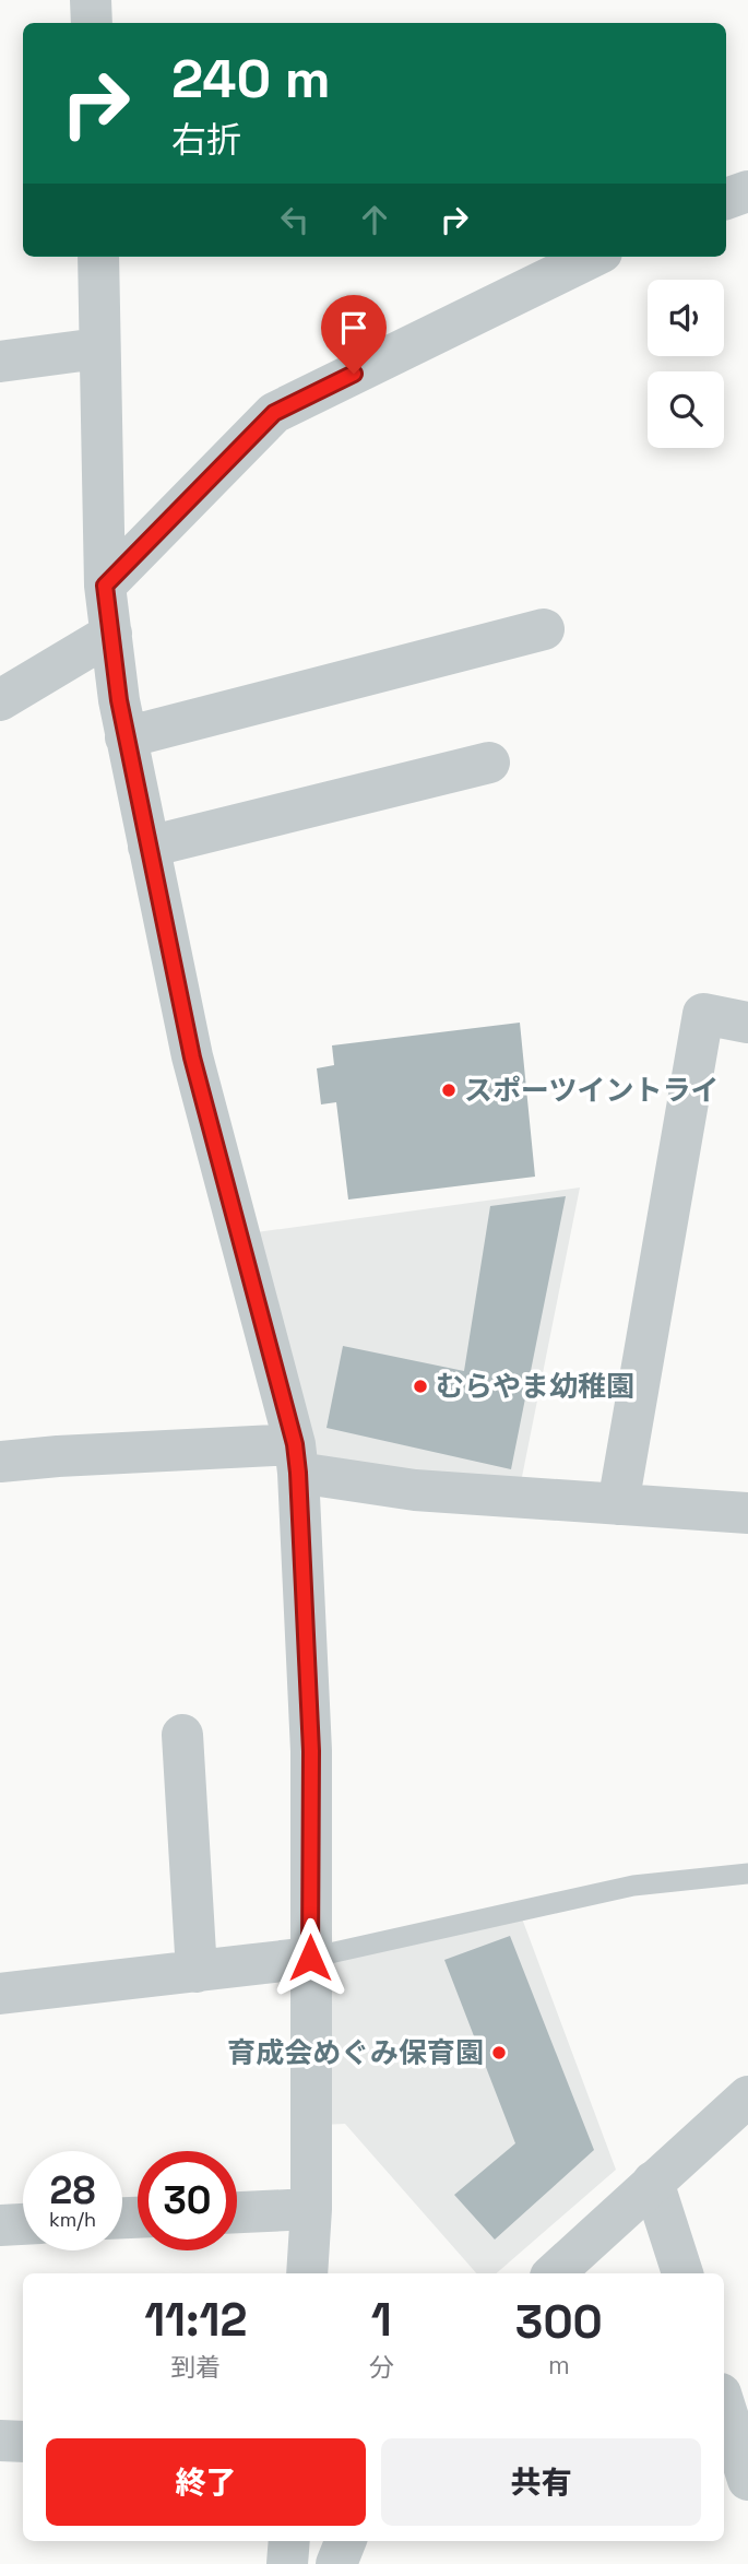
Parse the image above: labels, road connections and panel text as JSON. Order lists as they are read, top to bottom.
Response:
{
  "places": ["スポーツイントライ", "むらやま幼稚園", "育成会めぐみ保育園"],
  "page": {
    "turn": ["240 m", "右折"],
    "speed": "28 km/h",
    "limit": "30",
    "eta": [
      "11:12",
      "到着",
      "1",
      "分",
      "300",
      "m"
    ],
    "buttons": ["終了", "共有"]
  }
}
